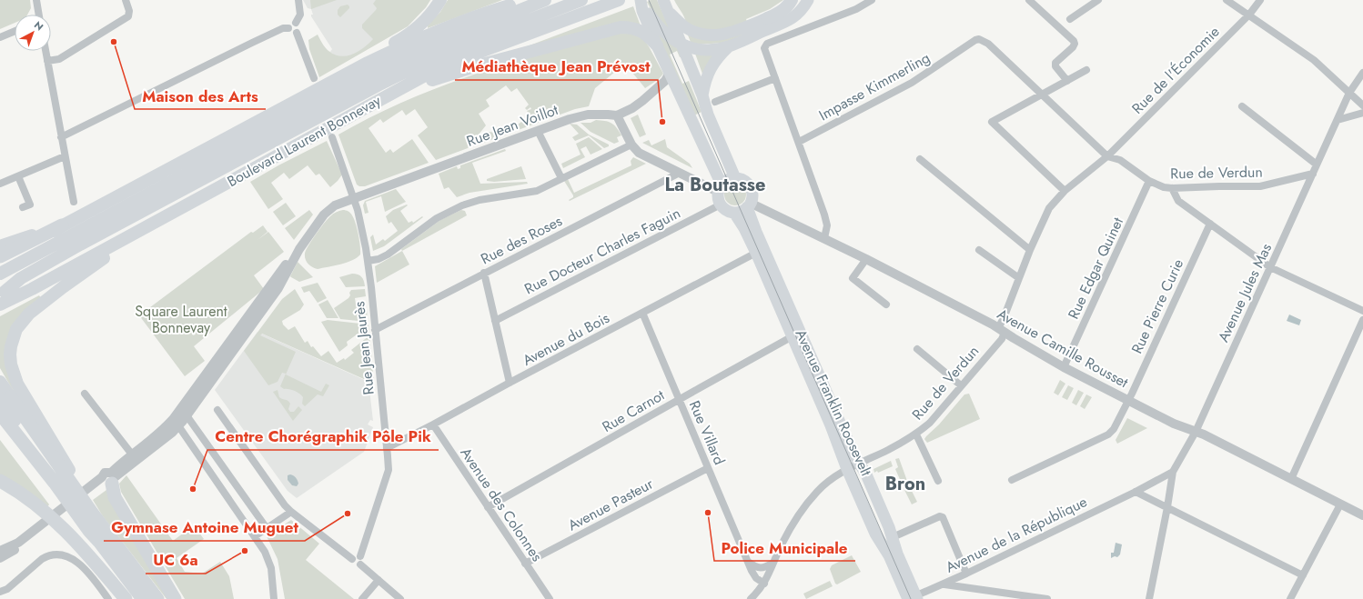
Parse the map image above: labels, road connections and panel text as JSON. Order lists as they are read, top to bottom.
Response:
{
  "streets": {
    "highway": ["Boulevard Laurent Bonnevay"],
    "main road": ["Avenue Franklin Roosevelt"],
    "street": [
      "Rue de l'Économie",
      "Impasse Kimmerling",
      "Rue Jean Voillot",
      "Rue de Verdun",
      "Rue des Roses",
      "Rue Docteur Charles Faguin",
      "Rue Edgar Quinet",
      "Avenue Jules Mas",
      "Rue Pierre Curie",
      "Avenue du Bois",
      "Rue Jean Jaurès",
      "Avenue Camille Rousset",
      "Rue Carnot",
      "Rue Villard",
      "Avenue des Colonnes",
      "Avenue Pasteur",
      "Avenue de la République"
    ]
  },
  "crossings": [
    ["Rue de l'Économie", "Rue de Verdun"],
    ["Rue Jean Voillot", "Rue Jean Jaurès"],
    ["Rue de Verdun", "Rue Edgar Quinet"],
    ["Rue de Verdun", "Avenue Jules Mas"],
    ["Rue de Verdun", "Avenue Camille Rousset"],
    ["Rue de Verdun", "Avenue Franklin Roosevelt"],
    ["Rue de Verdun", "Rue Villard"],
    ["Rue des Roses", "Rue Jean Jaurès"],
    ["Rue Docteur Charles Faguin", "Avenue Camille Rousset"],
    ["Rue Docteur Charles Faguin", "Avenue Franklin Roosevelt"],
    ["Rue Edgar Quinet", "Avenue Camille Rousset"],
    ["Avenue Jules Mas", "Avenue Camille Rousset"],
    ["Rue Pierre Curie", "Avenue Camille Rousset"],
    ["Avenue du Bois", "Rue Jean Jaurès"],
    ["Avenue du Bois", "Avenue Franklin Roosevelt"],
    ["Avenue du Bois", "Rue Villard"],
    ["Avenue du Bois", "Avenue des Colonnes"],
    ["Avenue Camille Rousset", "Avenue Franklin Roosevelt"],
    ["Avenue Franklin Roosevelt", "Rue Carnot"],
    ["Avenue Franklin Roosevelt", "Avenue de la République"],
    ["Rue Carnot", "Rue Villard"],
    ["Rue Carnot", "Avenue des Colonnes"],
    ["Rue Villard", "Avenue Pasteur"],
    ["Avenue des Colonnes", "Avenue Pasteur"]
  ],
  "districts": ["La Boutasse", "Bron"],
  "parks": ["Square Laurent Bonnevay"],
  "places": [
    "Maison des Arts",
    "Médiathèque Jean Prévost",
    "Centre Chorégraphik Pôle Pik",
    "Police Municipale",
    "Gymnase Antoine Muguet",
    "UC 6a"
  ],
  "north": "top right"
}
